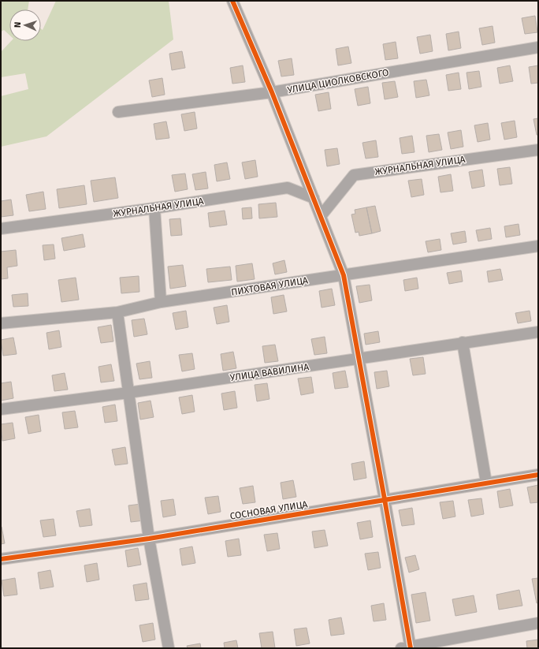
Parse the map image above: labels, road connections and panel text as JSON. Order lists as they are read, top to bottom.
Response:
{
  "streets": {
    "street": [
      "УЛИЦА ЦИОЛКОВСКОГО",
      "ЖУРНАЛЬНАЯ УЛИЦА",
      "ПИХТОВАЯ УЛИЦА",
      "УЛИЦА ВАВИЛИНА",
      "СОСНОВАЯ УЛИЦА"
    ]
  },
  "north": "left"
}
